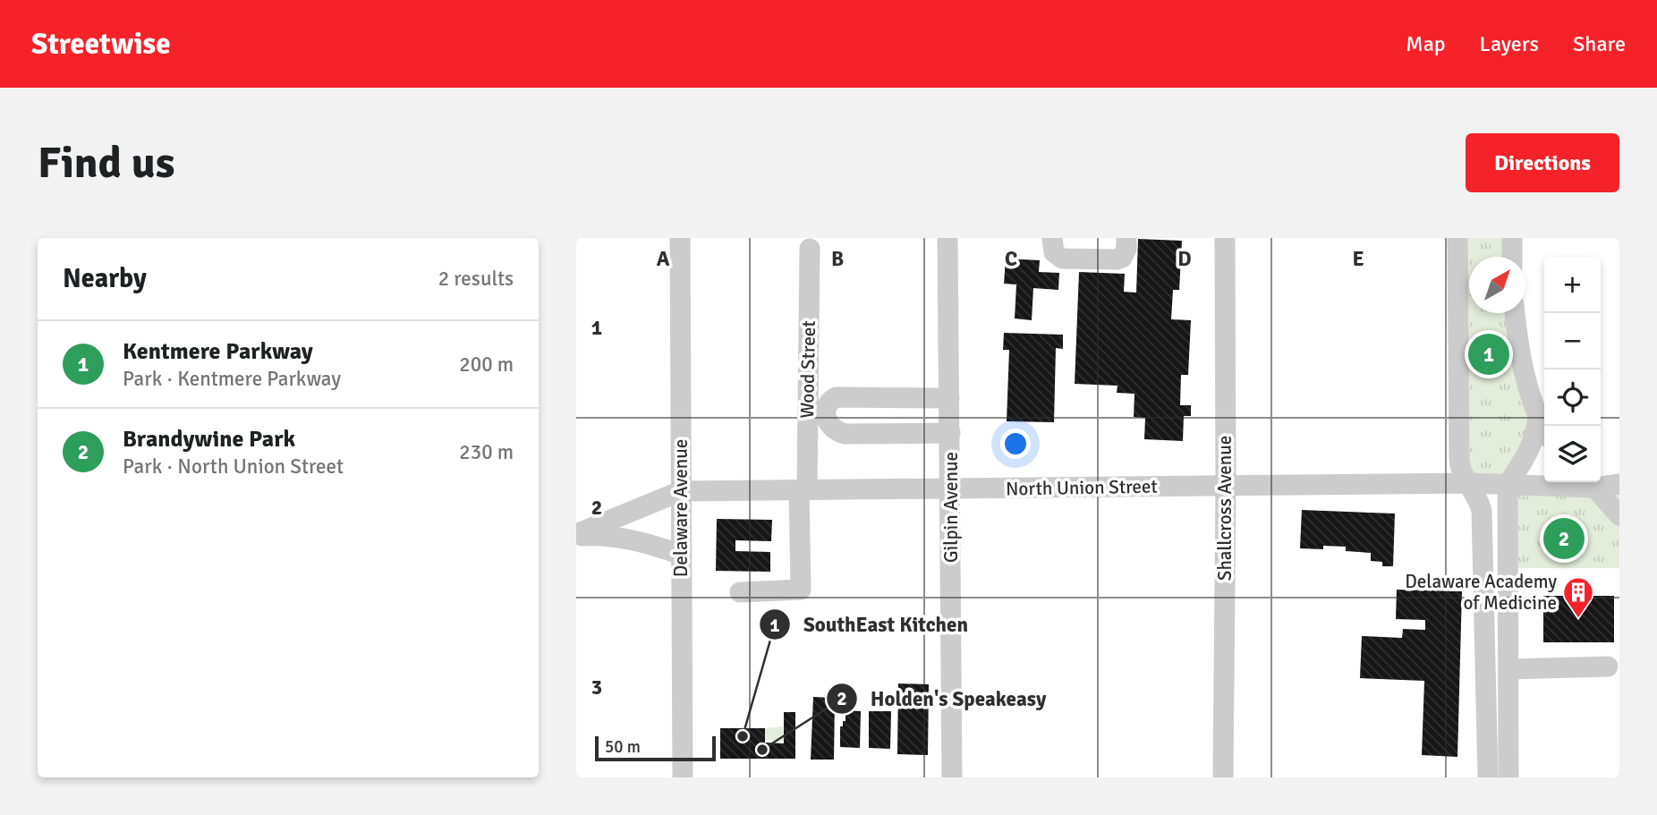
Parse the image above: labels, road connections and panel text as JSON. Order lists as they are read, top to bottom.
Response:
{
  "streets": {
    "street": [
      "Wood Street",
      "North Union Street",
      "Gilpin Avenue",
      "Delaware Avenue",
      "Shallcross Avenue"
    ]
  },
  "crossings": [
    ["Wood Street", "North Union Street"],
    ["North Union Street", "Gilpin Avenue"],
    ["North Union Street", "Delaware Avenue"],
    ["North Union Street", "Shallcross Avenue"]
  ],
  "places": {
    "building": ["Delaware Academy of Medicine"],
    "other": ["SouthEast Kitchen", "Holden's Speakeasy"]
  },
  "scale_bar": "50 m",
  "north": "top right",
  "page": {
    "header": "Streetwise",
    "nav": ["Map", "Layers", "Share"],
    "buttons": "Directions",
    "title": "Find us",
    "heading": ["Nearby", "2 results"],
    "map_buttons": ["+", "−"],
    "list": [
      {
        "mark": "1",
        "name": "Kentmere Parkway",
        "note": "Park · Kentmere Parkway",
        "value": "200 m"
      },
      {
        "mark": "2",
        "name": "Brandywine Park",
        "note": "Park · North Union Street",
        "value": "230 m"
      }
    ],
    "pins": ["1", "2"],
    "scale": "50 m"
  },
  "grid": {
    "columns": [
      "A",
      "B",
      "C",
      "D",
      "E"
    ],
    "rows": ["1", "2", "3"]
  }
}
